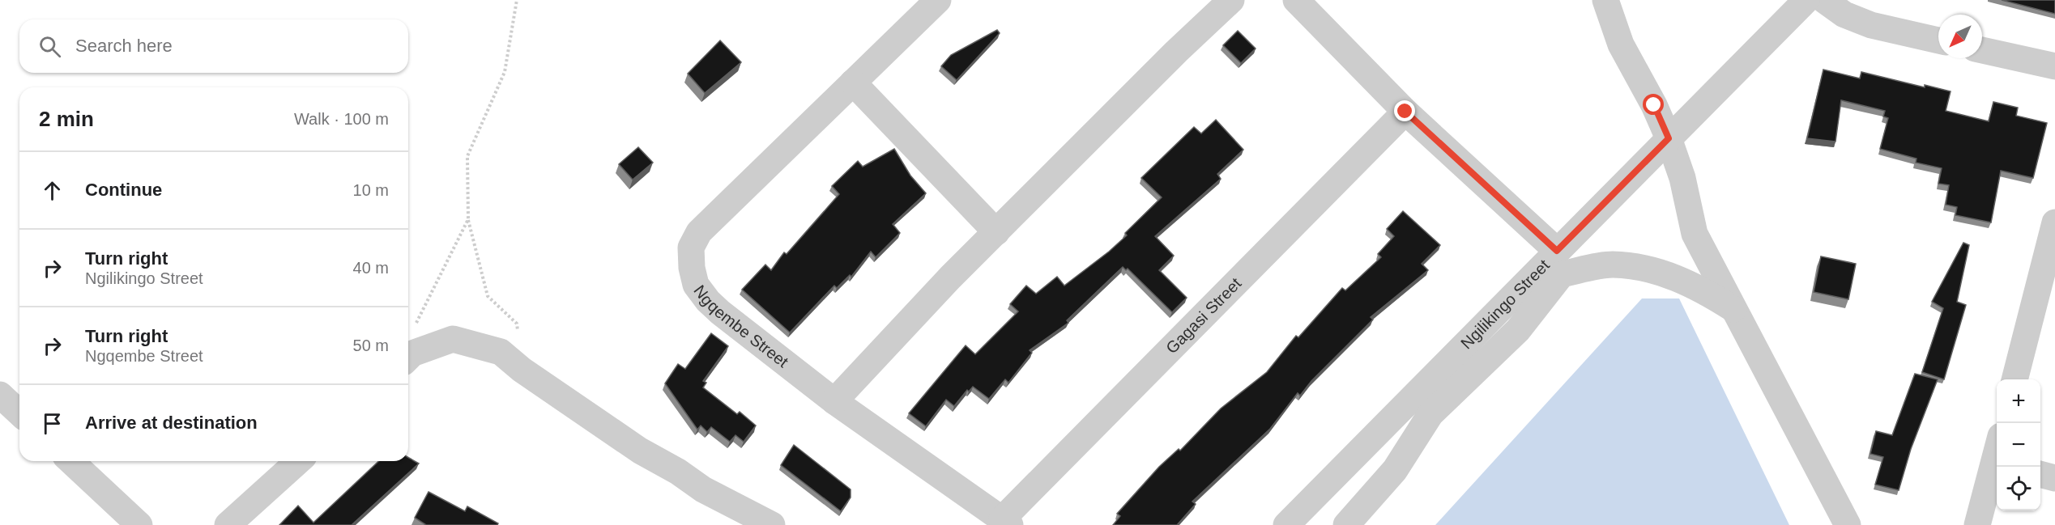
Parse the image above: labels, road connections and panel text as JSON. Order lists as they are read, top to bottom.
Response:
{
  "streets": {
    "street": ["Ngilikingo Street", "Gagasi Street", "Ngqembe Street"]
  },
  "crossings": [
    ["Gagasi Street", "Ngqembe Street"]
  ],
  "north": "bottom left",
  "page": {
    "search": "Search here",
    "heading": ["2 min", "Walk · 100 m"],
    "list": [
      ["Continue", "10 m"],
      ["Turn right", "Ngilikingo Street", "40 m"],
      ["Turn right", "Ngqembe Street", "50 m"],
      "Arrive at destination"
    ],
    "map_buttons": ["+", "−"]
  }
}
